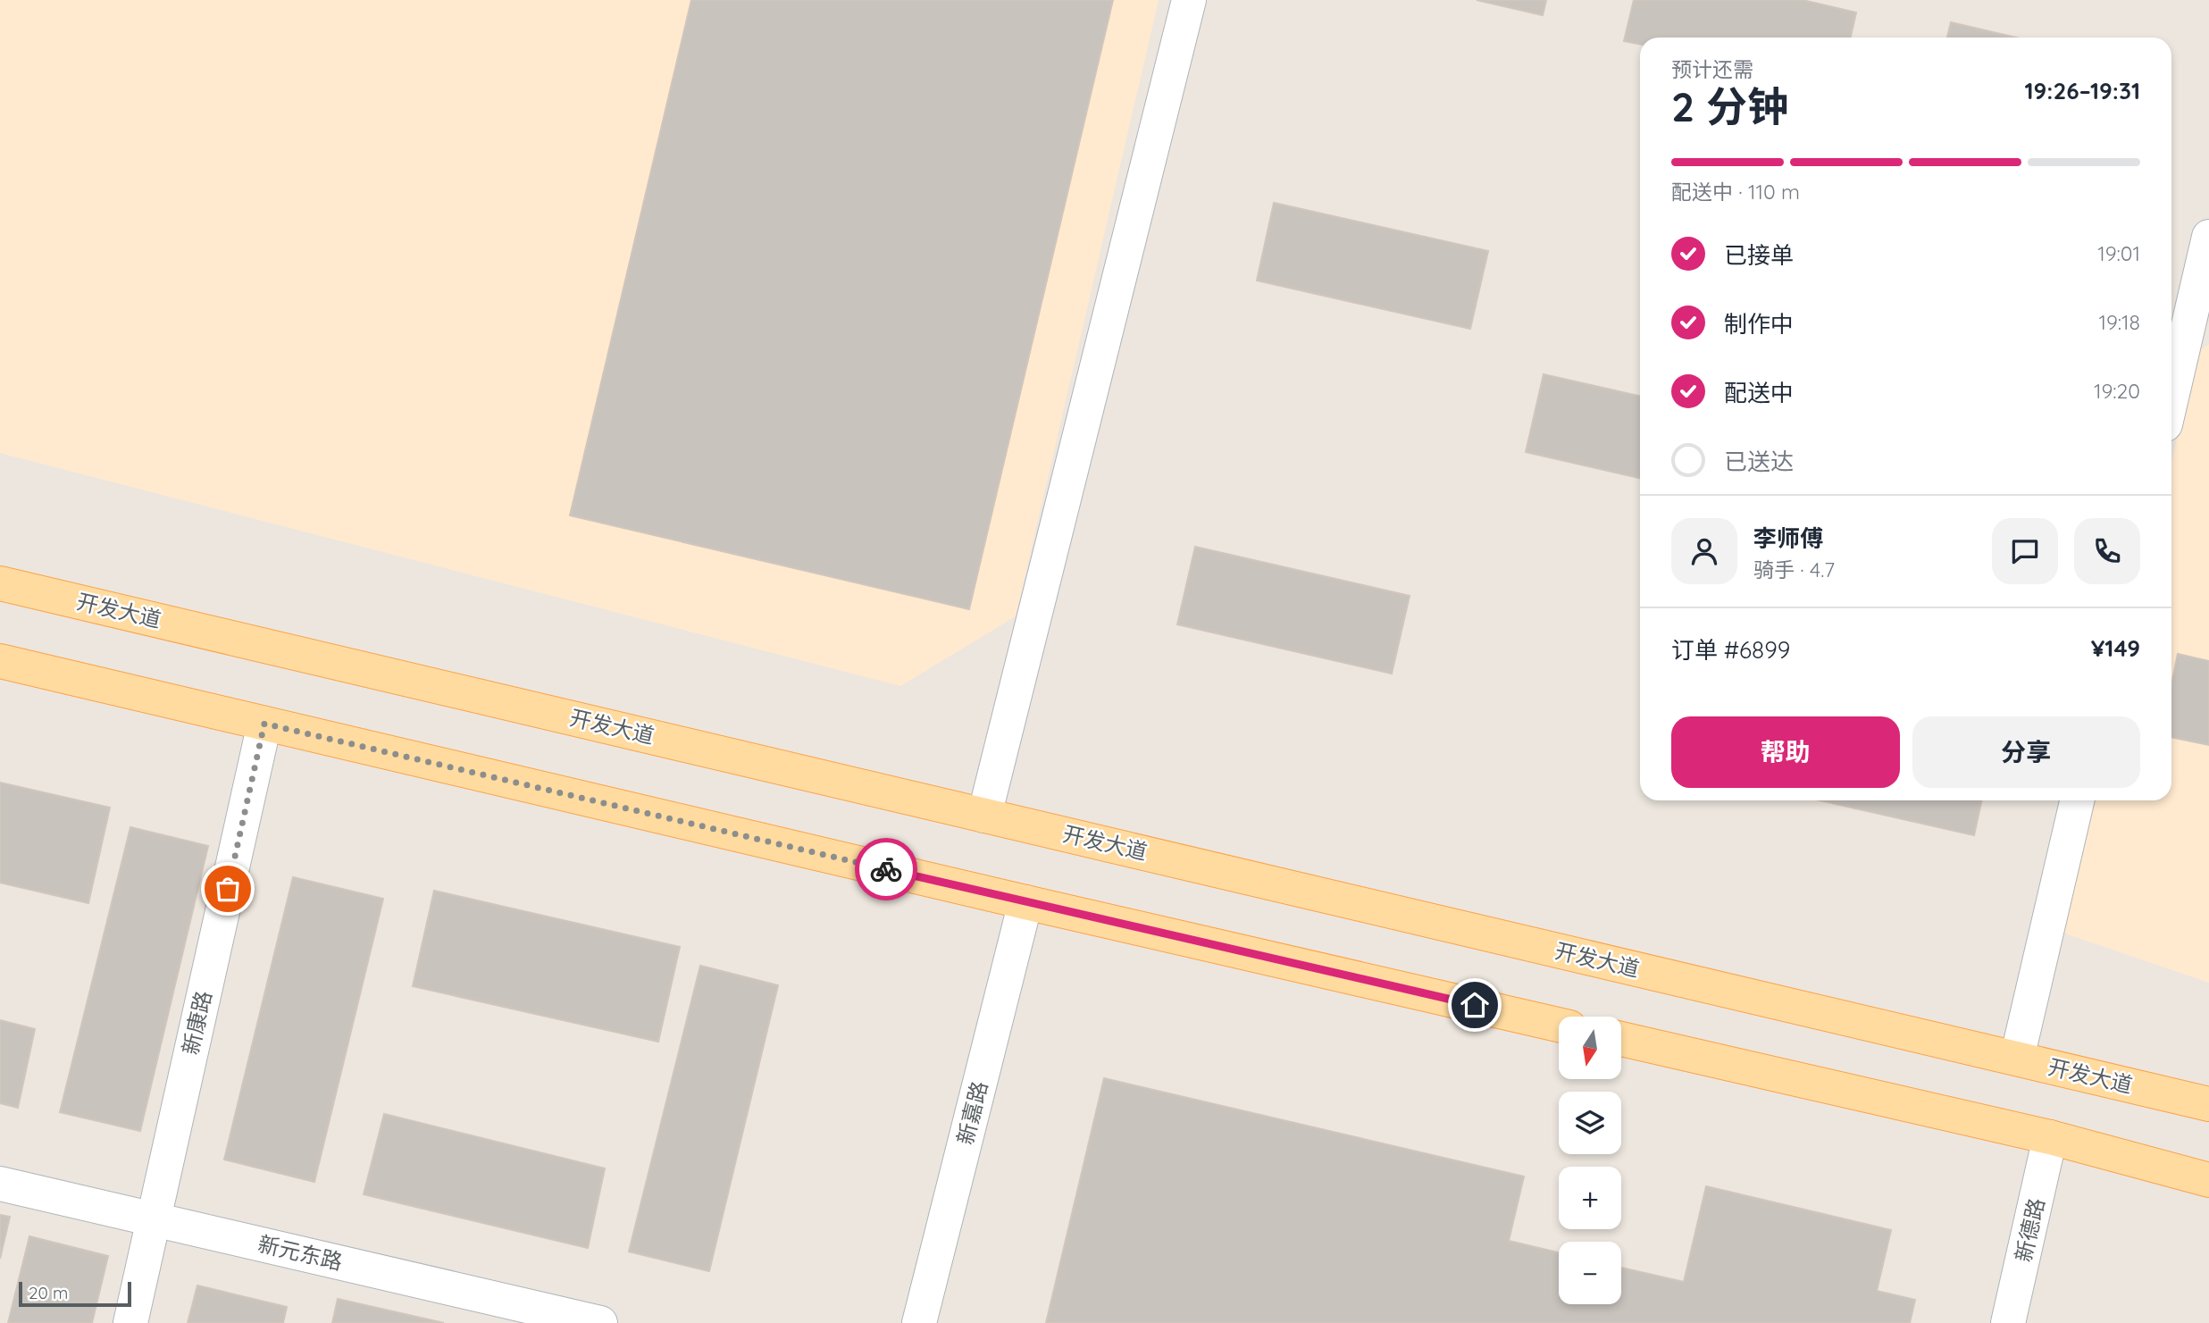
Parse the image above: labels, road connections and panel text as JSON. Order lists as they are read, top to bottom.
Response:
{
  "streets": {
    "main road": ["开发大道"],
    "street": [
      "新康路",
      "新嘉路",
      "新德路",
      "新元东路"
    ]
  },
  "crossings": [
    ["新康路", "新元东路"]
  ],
  "scale_bar": "20 m",
  "north": "bottom",
  "page": {
    "heading": ["2 分钟", "预计还需", "19:26–19:31"],
    "panel": [
      "李师傅",
      "骑手 · 4.7",
      "订单 #6899",
      "¥149"
    ],
    "bar": "配送中 · 110 m",
    "list": [
      ["已接单", "19:01"],
      ["制作中", "19:18"],
      ["配送中", "19:20"],
      "已送达"
    ],
    "buttons": ["帮助", "分享"],
    "map_buttons": ["+", "−"],
    "scale": "20 m"
  }
}
